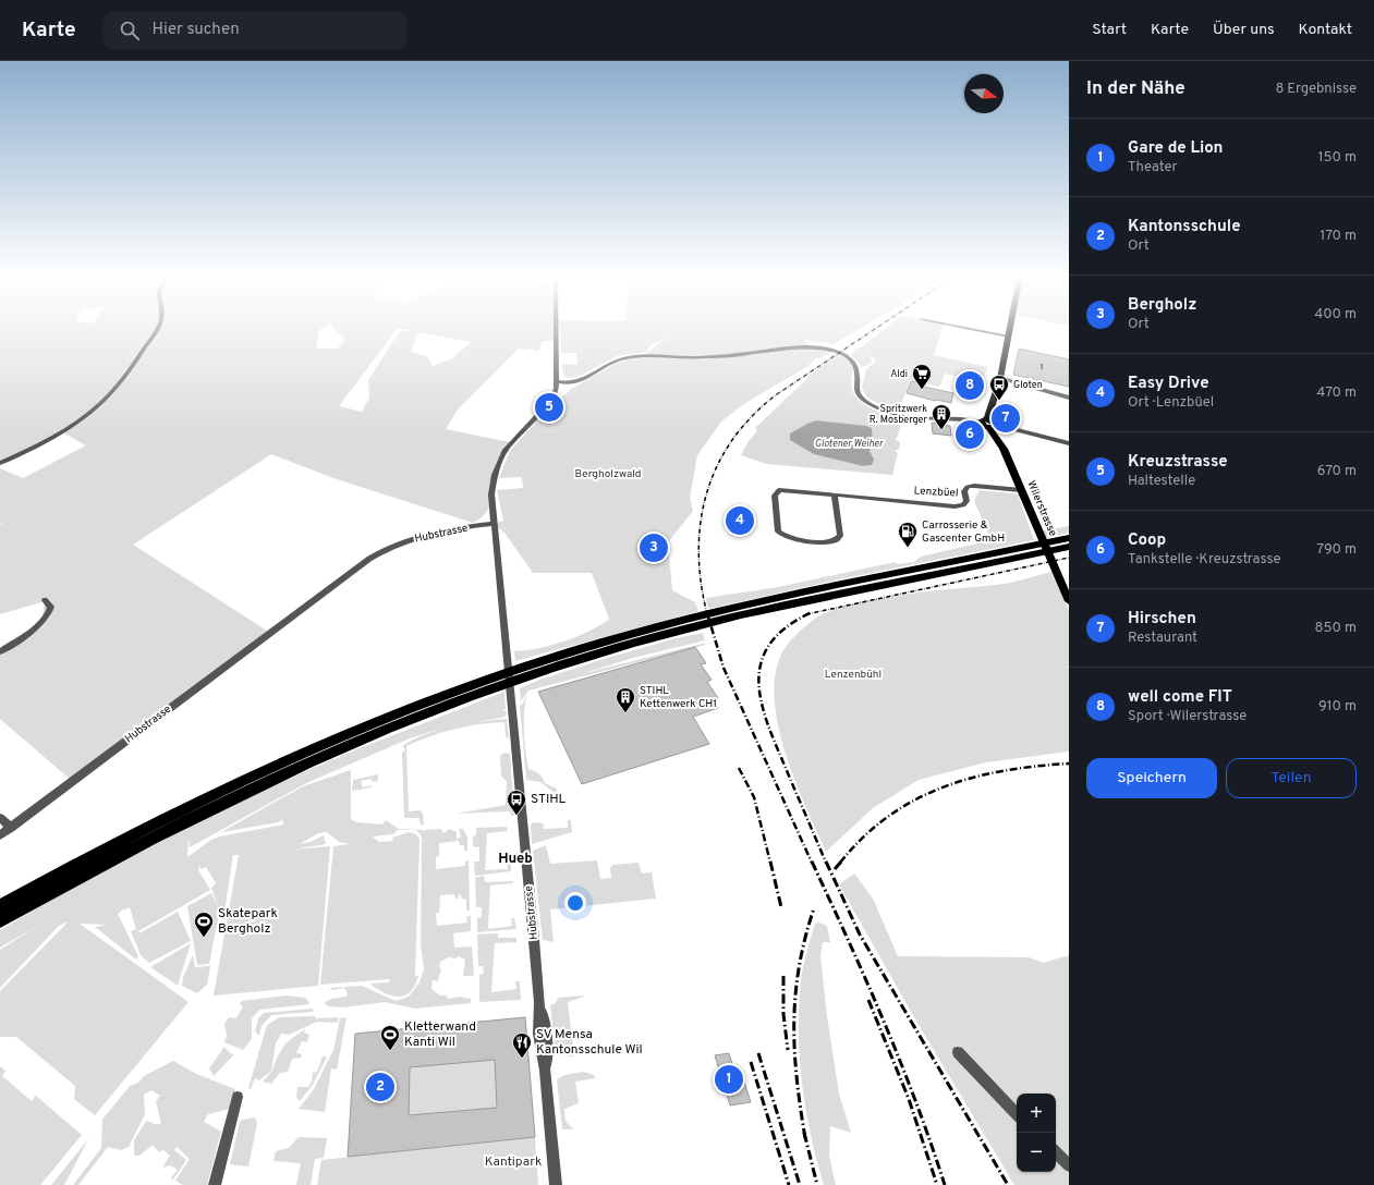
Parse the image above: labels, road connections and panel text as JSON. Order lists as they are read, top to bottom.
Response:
{
  "streets": {
    "main road": ["Wilerstrasse"],
    "street": ["Lenzbüel", "Hubstrasse"]
  },
  "crossings": [
    ["Lenzbüel", "Wilerstrasse"]
  ],
  "districts": ["Hueb"],
  "water": ["Glotener Weiher"],
  "parks": ["Bergholzwald", "Lenzenbühl", "Kantipark"],
  "places": {
    "supermarket": ["Aldi"],
    "bus stop": ["Gloten", "STIHL"],
    "building": ["Spritzwerk R. Mosberger", "STIHL Kettenwerk CH1"],
    "fuel station": ["Carrosserie & Gascenter GmbH"],
    "sports": ["Skatepark Bergholz", "Kletterwand Kanti Wil"],
    "restaurant": ["SV Mensa Kantonsschule Wil"]
  },
  "house_numbers": ["1"],
  "north": "right",
  "page": {
    "header": "Karte",
    "search": "Hier suchen",
    "nav": [
      "Start",
      "Karte",
      "Über uns",
      "Kontakt"
    ],
    "heading": ["In der Nähe", "8 Ergebnisse"],
    "list": [
      {
        "mark": "1",
        "name": "Gare de Lion",
        "note": "Theater",
        "value": "150 m"
      },
      {
        "mark": "2",
        "name": "Kantonsschule",
        "note": "Ort",
        "value": "170 m"
      },
      {
        "mark": "3",
        "name": "Bergholz",
        "note": "Ort",
        "value": "400 m"
      },
      {
        "mark": "4",
        "name": "Easy Drive",
        "note": "Ort · Lenzbüel",
        "value": "470 m"
      },
      {
        "mark": "5",
        "name": "Kreuzstrasse",
        "note": "Haltestelle",
        "value": "670 m"
      },
      {
        "mark": "6",
        "name": "Coop",
        "note": "Tankstelle · Kreuzstrasse",
        "value": "790 m"
      },
      {
        "mark": "7",
        "name": "Hirschen",
        "note": "Restaurant",
        "value": "850 m"
      },
      {
        "mark": "8",
        "name": "well come FIT",
        "note": "Sport · Wilerstrasse",
        "value": "910 m"
      }
    ],
    "pins": [
      "8",
      "5",
      "7",
      "6",
      "4",
      "3",
      "1",
      "2"
    ],
    "buttons": ["Speichern", "Teilen"],
    "map_buttons": ["+", "−"]
  }
}
